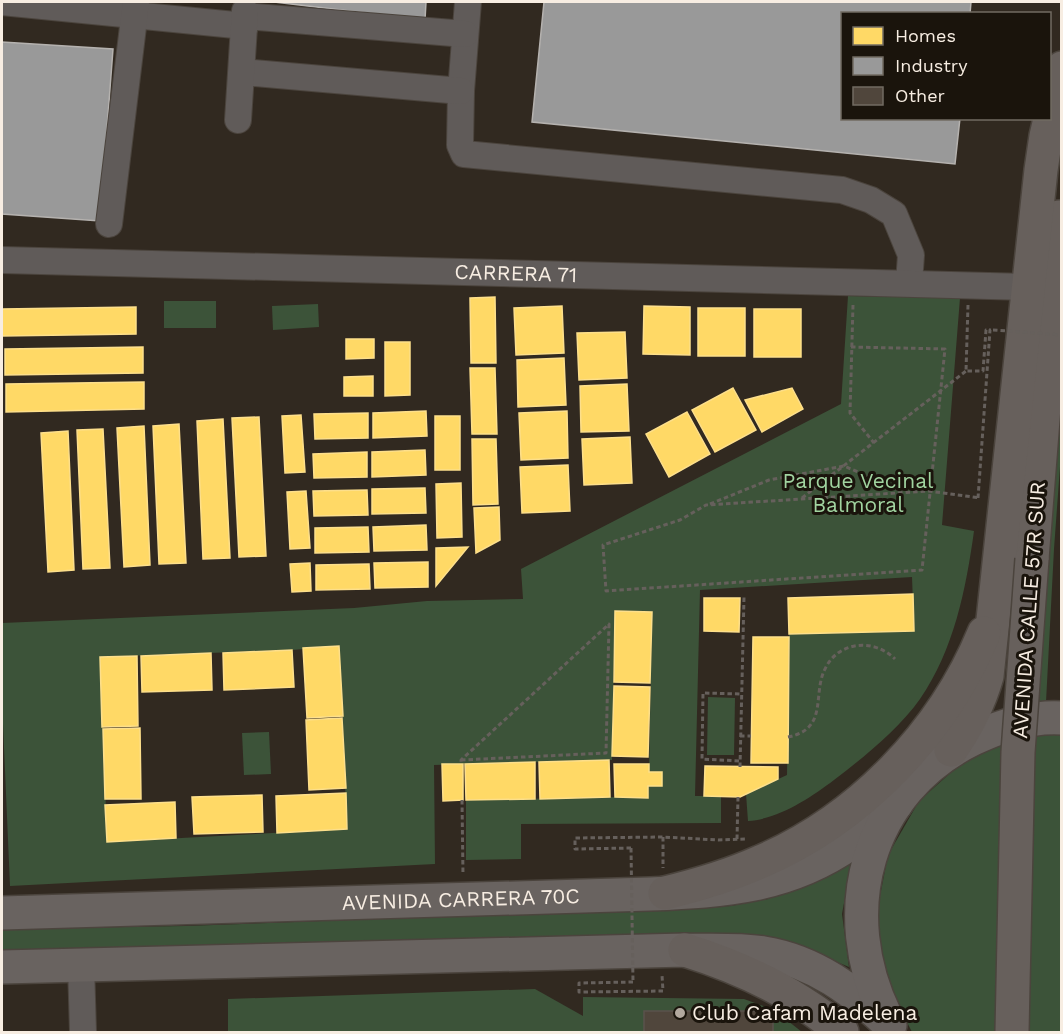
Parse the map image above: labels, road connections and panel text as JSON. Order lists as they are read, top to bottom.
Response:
{
  "streets": {
    "highway": ["AVENIDA CALLE 57R SUR"],
    "main road": ["AVENIDA CARRERA 70C"],
    "street": ["CARRERA 71"]
  },
  "parks": ["Parque Vecinal Balmoral"],
  "places": ["Club Cafam Madelena"],
  "legend": ["Homes", "Industry", "Other"]
}
